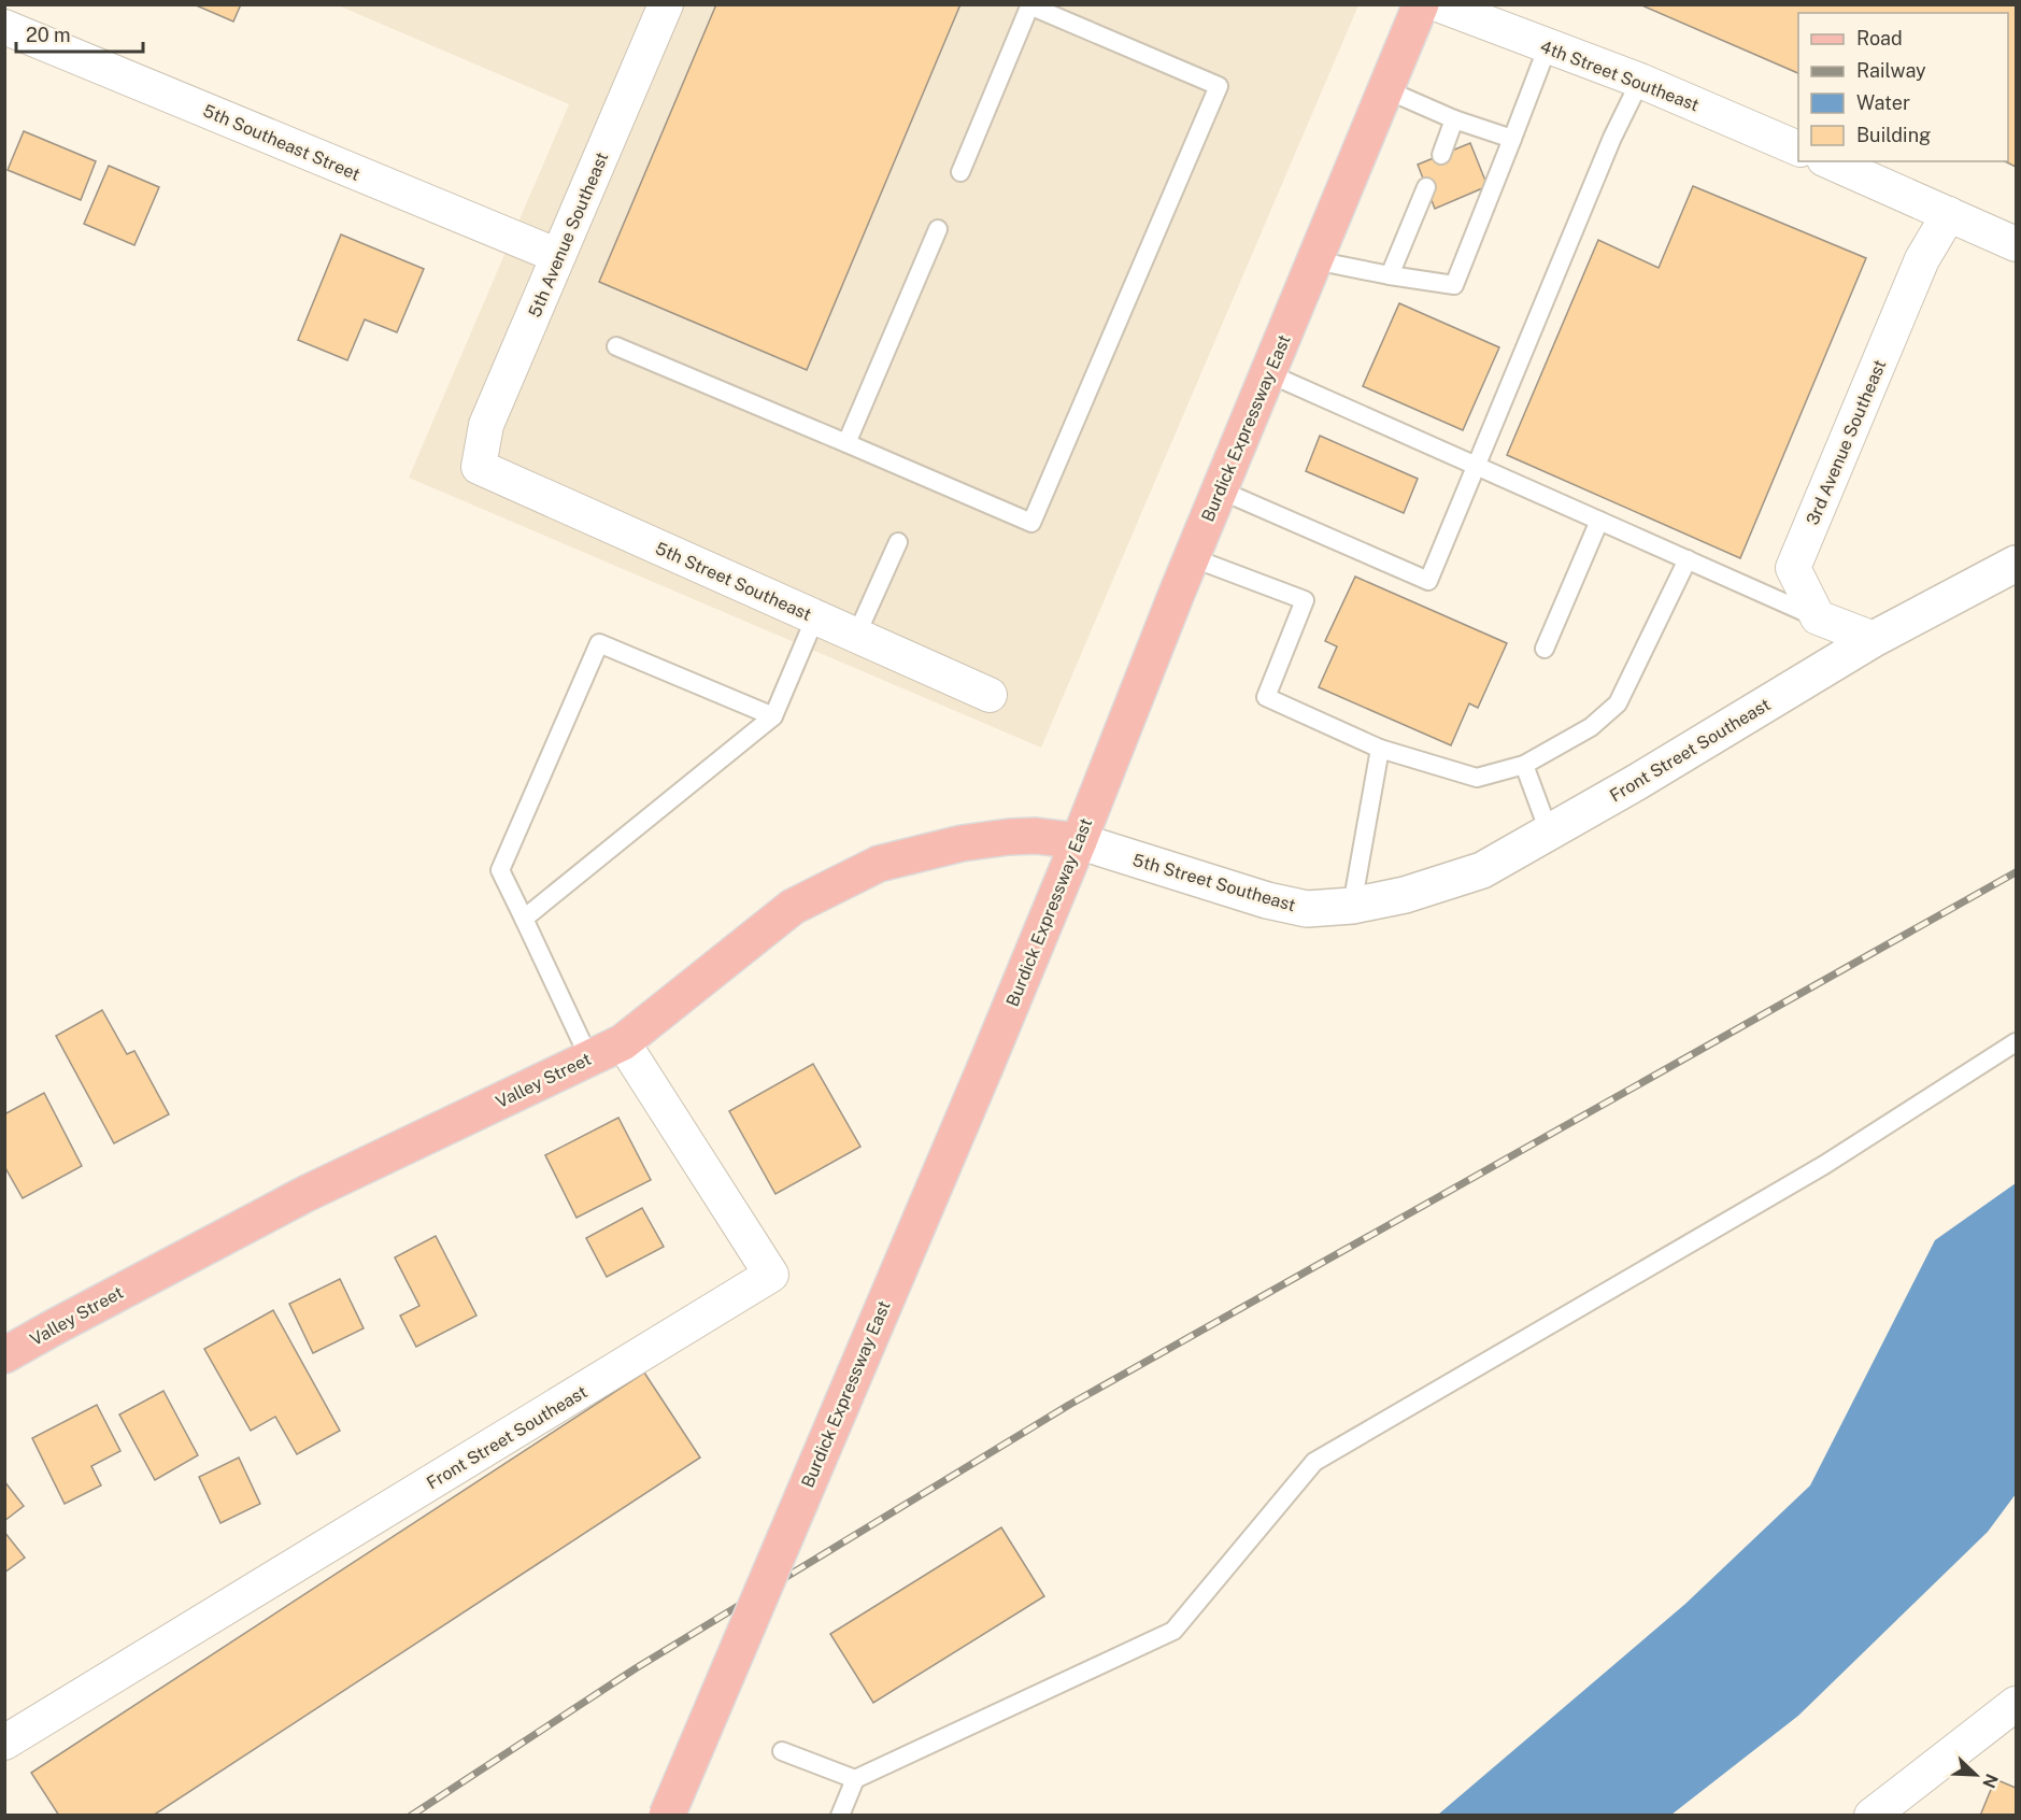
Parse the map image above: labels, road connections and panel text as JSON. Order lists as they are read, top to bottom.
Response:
{
  "streets": {
    "main road": ["Burdick Expressway East", "Valley Street"],
    "street": [
      "4th Street Southeast",
      "5th Southeast Street",
      "5th Avenue Southeast",
      "3rd Avenue Southeast",
      "5th Street Southeast",
      "Front Street Southeast"
    ]
  },
  "crossings": [
    ["5th Southeast Street", "5th Avenue Southeast"],
    ["5th Avenue Southeast", "5th Street Southeast"],
    ["Burdick Expressway East", "5th Street Southeast"],
    ["Burdick Expressway East", "Valley Street"],
    ["5th Street Southeast", "Front Street Southeast"],
    ["5th Street Southeast", "Valley Street"],
    ["Front Street Southeast", "Valley Street"]
  ],
  "legend": [
    "Road",
    "Railway",
    "Water",
    "Building"
  ],
  "scale_bar": "20 m",
  "north": "bottom right"
}
